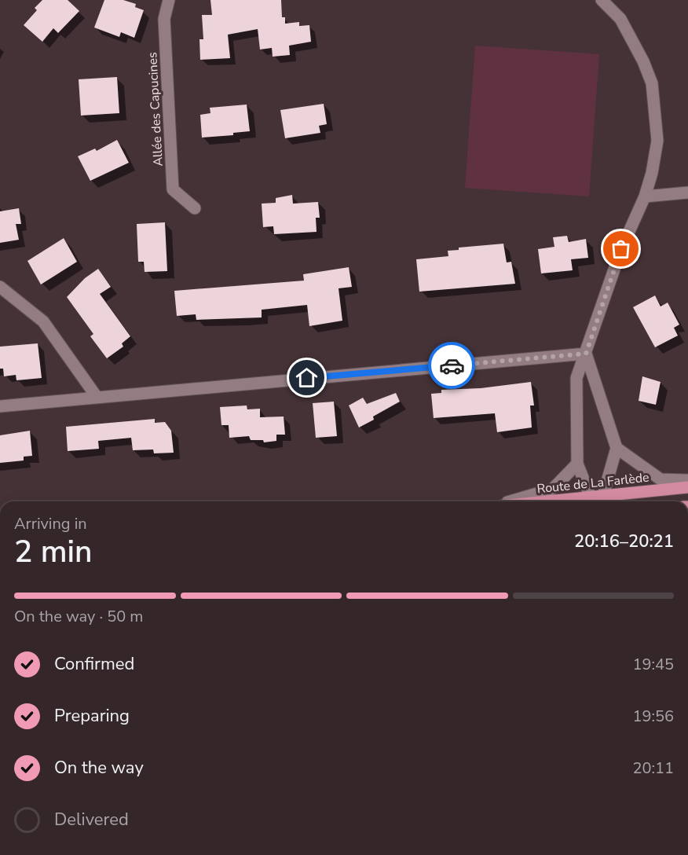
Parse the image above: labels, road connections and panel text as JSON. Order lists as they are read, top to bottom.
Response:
{
  "streets": {
    "main road": ["Route de La Farlède"],
    "street": ["Allée des Capucines"]
  },
  "page": {
    "heading": ["2 min", "Arriving in", "20:16–20:21"],
    "bar": "On the way · 50 m",
    "list": [
      ["Confirmed", "19:45"],
      ["Preparing", "19:56"],
      ["On the way", "20:11"],
      "Delivered"
    ]
  }
}
